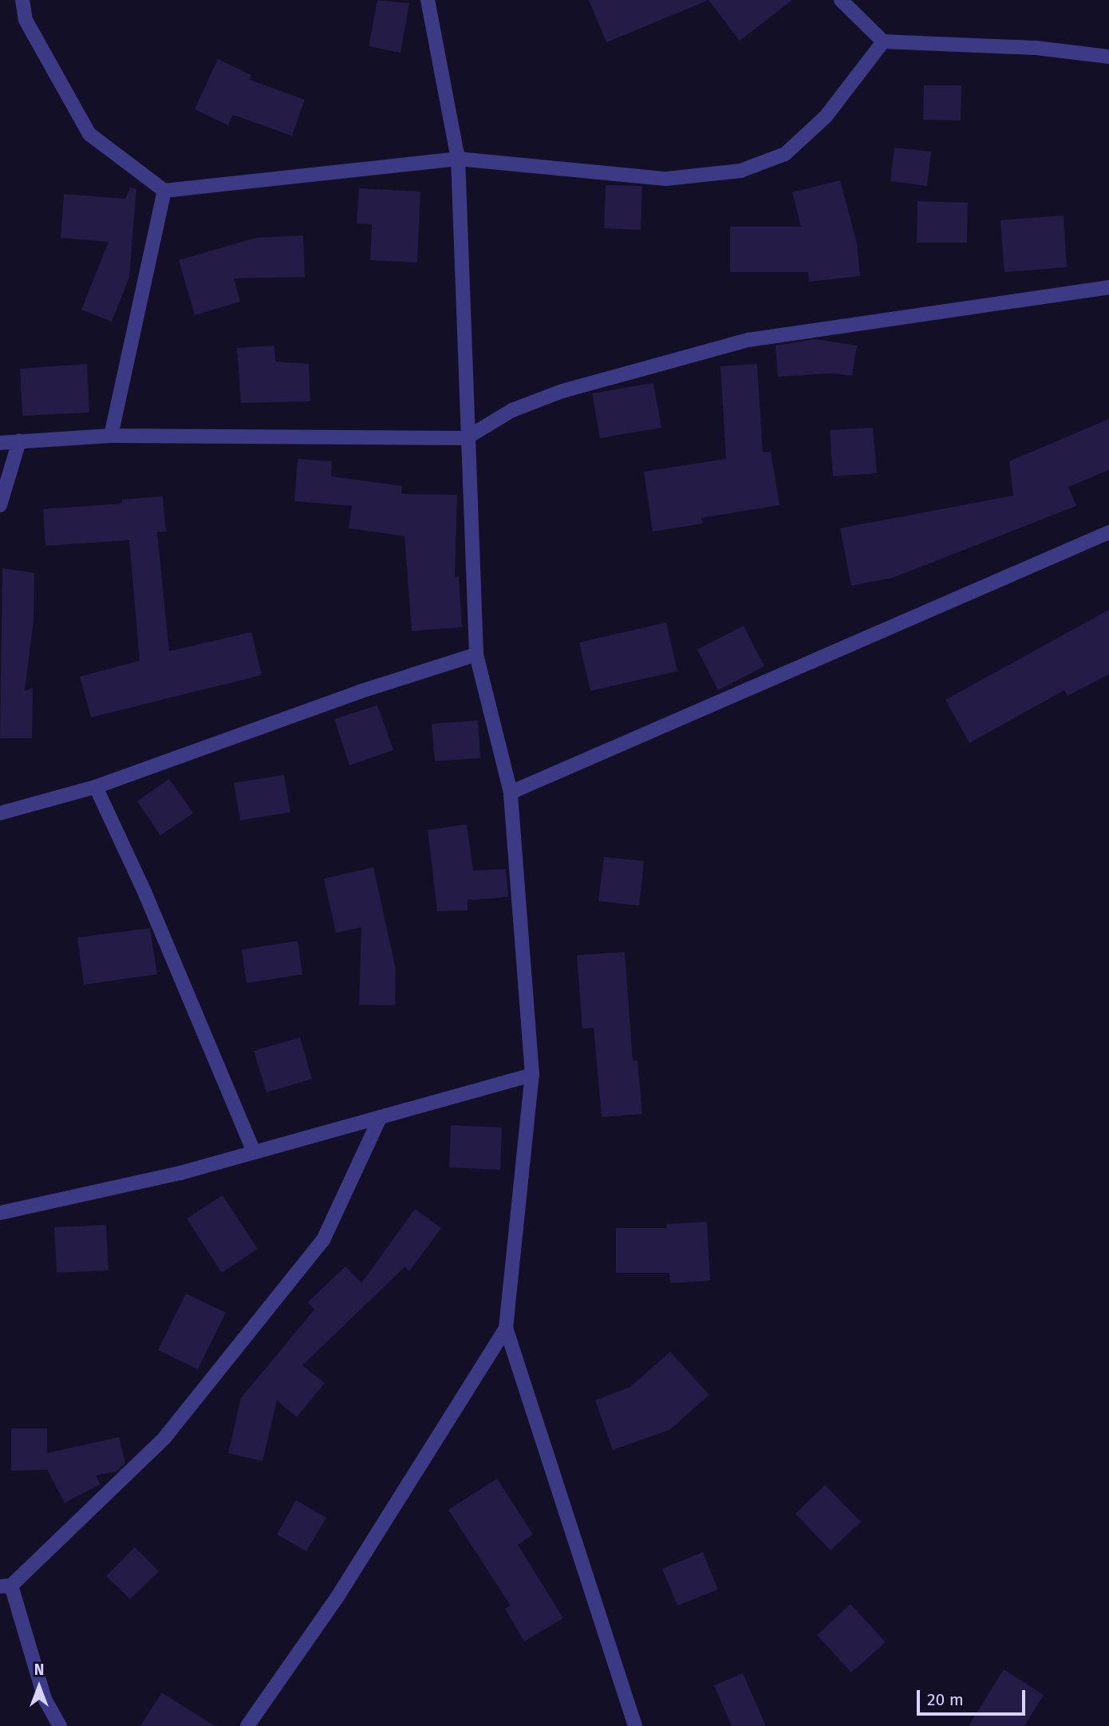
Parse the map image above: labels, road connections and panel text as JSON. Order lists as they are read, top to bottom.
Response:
{
  "scale_bar": "20 m",
  "north": "top"
}
